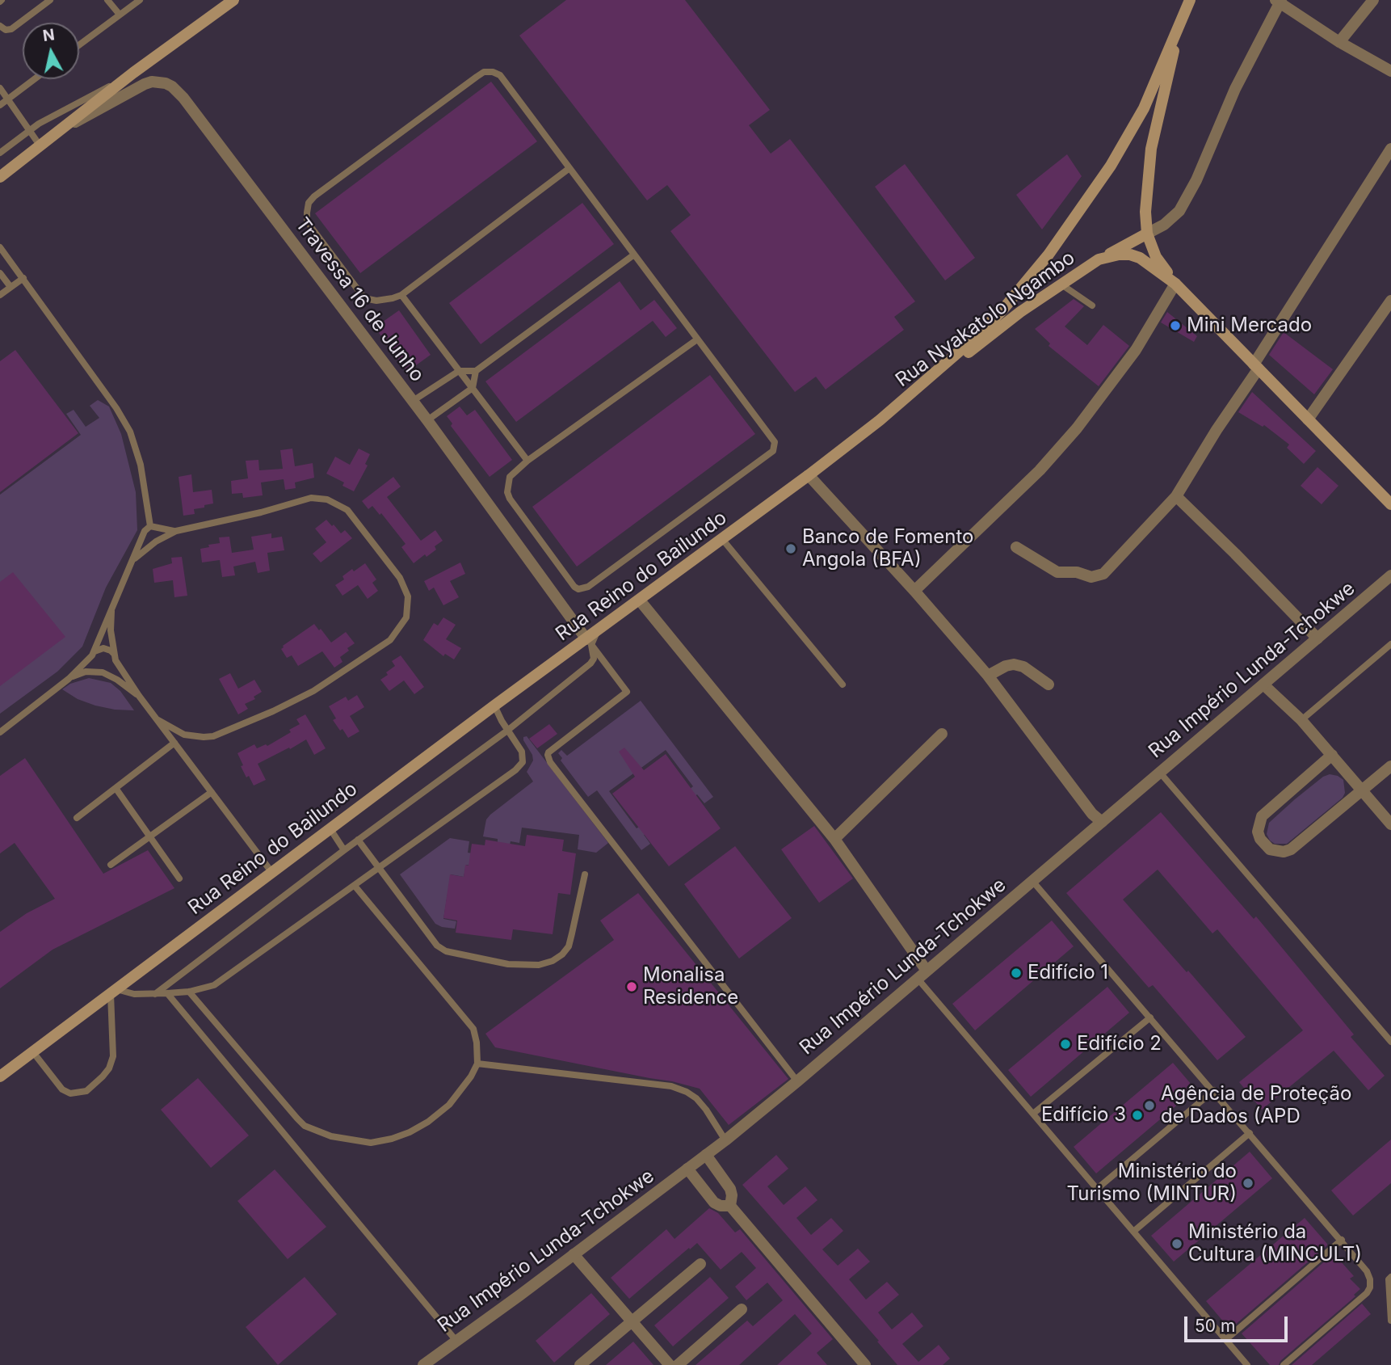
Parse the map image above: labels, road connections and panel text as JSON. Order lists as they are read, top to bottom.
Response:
{
  "streets": {
    "main road": ["Rua Nyakatolo Ngambo", "Rua Reino do Bailundo"],
    "street": ["Travessa 16 de Junho", "Rua Império Lunda-Tchokwe"]
  },
  "crossings": [
    ["Travessa 16 de Junho", "Rua Reino do Bailundo"],
    ["Rua Nyakatolo Ngambo", "Rua Reino do Bailundo"]
  ],
  "places": [
    "Mini Mercado",
    "Banco de Fomento Angola (BFA)",
    "Edifício 1",
    "Monalisa Residence",
    "Edifício 2",
    "Agência de Proteção de Dados (APD",
    "Edifício 3",
    "Ministério do Turismo (MINTUR)",
    "Ministério da Cultura (MINCULT)"
  ],
  "scale_bar": "50 m",
  "north": "top"
}
